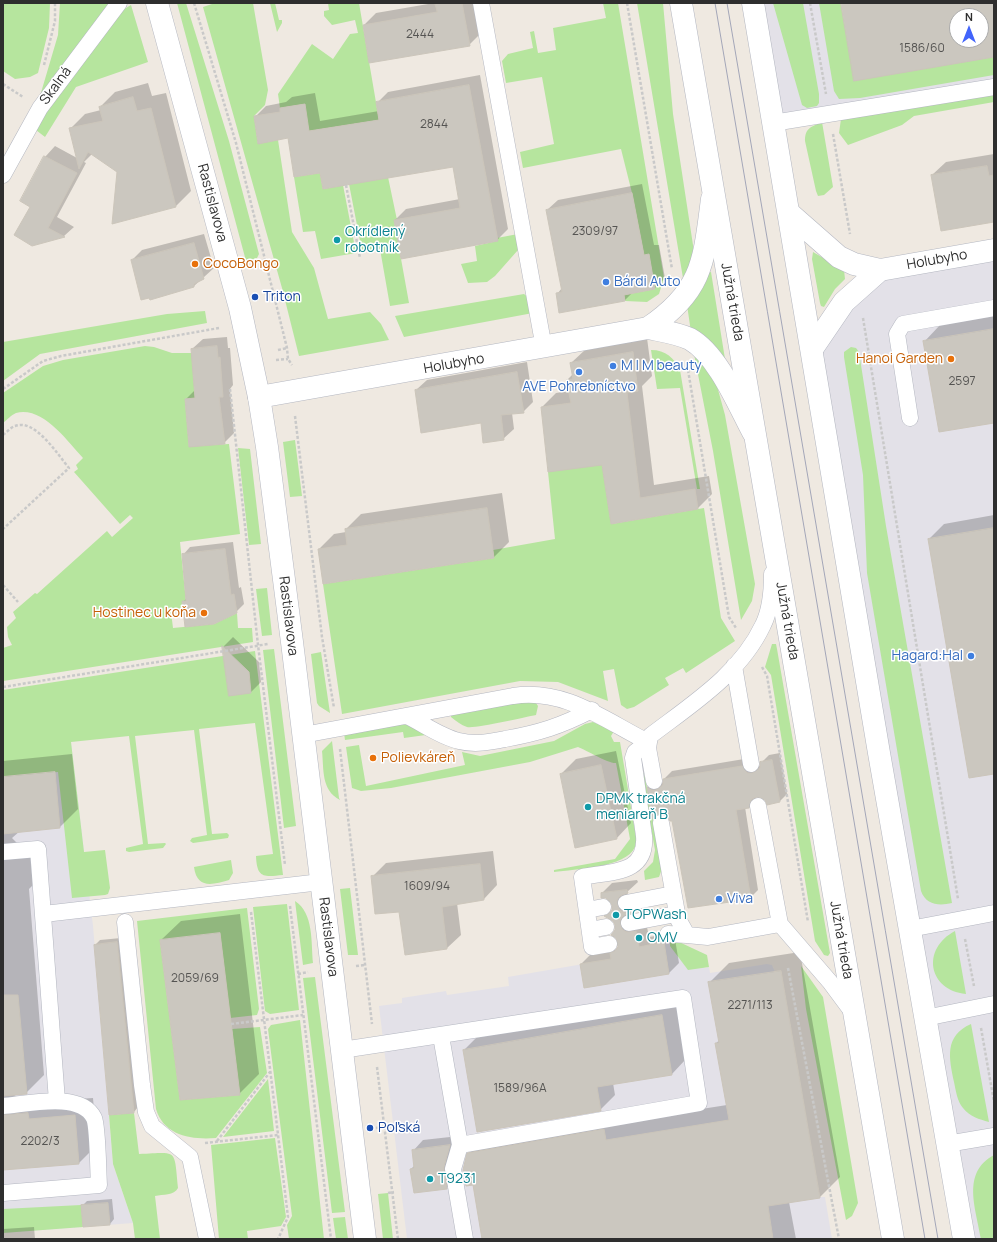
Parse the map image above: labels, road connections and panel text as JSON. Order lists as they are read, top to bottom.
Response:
{
  "streets": {
    "street": ["Rastislavova", "Holubyho", "Južná trieda"],
    "lane": ["Skalná"]
  },
  "crossings": [
    ["Rastislavova", "Holubyho"]
  ],
  "places": [
    "Okrídlený robotník",
    "CocoBongo",
    "Bárdi Auto",
    "Triton",
    "Hanoi Garden",
    "M | M beauty",
    "AVE Pohrebníctvo",
    "Hostinec u koňa",
    "Hagard:Hal",
    "Polievkáreň",
    "DPMK trakčná meniareň B",
    "Viva",
    "TOPWash",
    "OMV",
    "Poľská",
    "T9231"
  ],
  "house_numbers": [
    "2444",
    "1586/60",
    "2844",
    "2309/97",
    "2597",
    "1609/94",
    "2059/69",
    "2271/113",
    "1589/96A",
    "2202/3"
  ],
  "north": "top"
}
